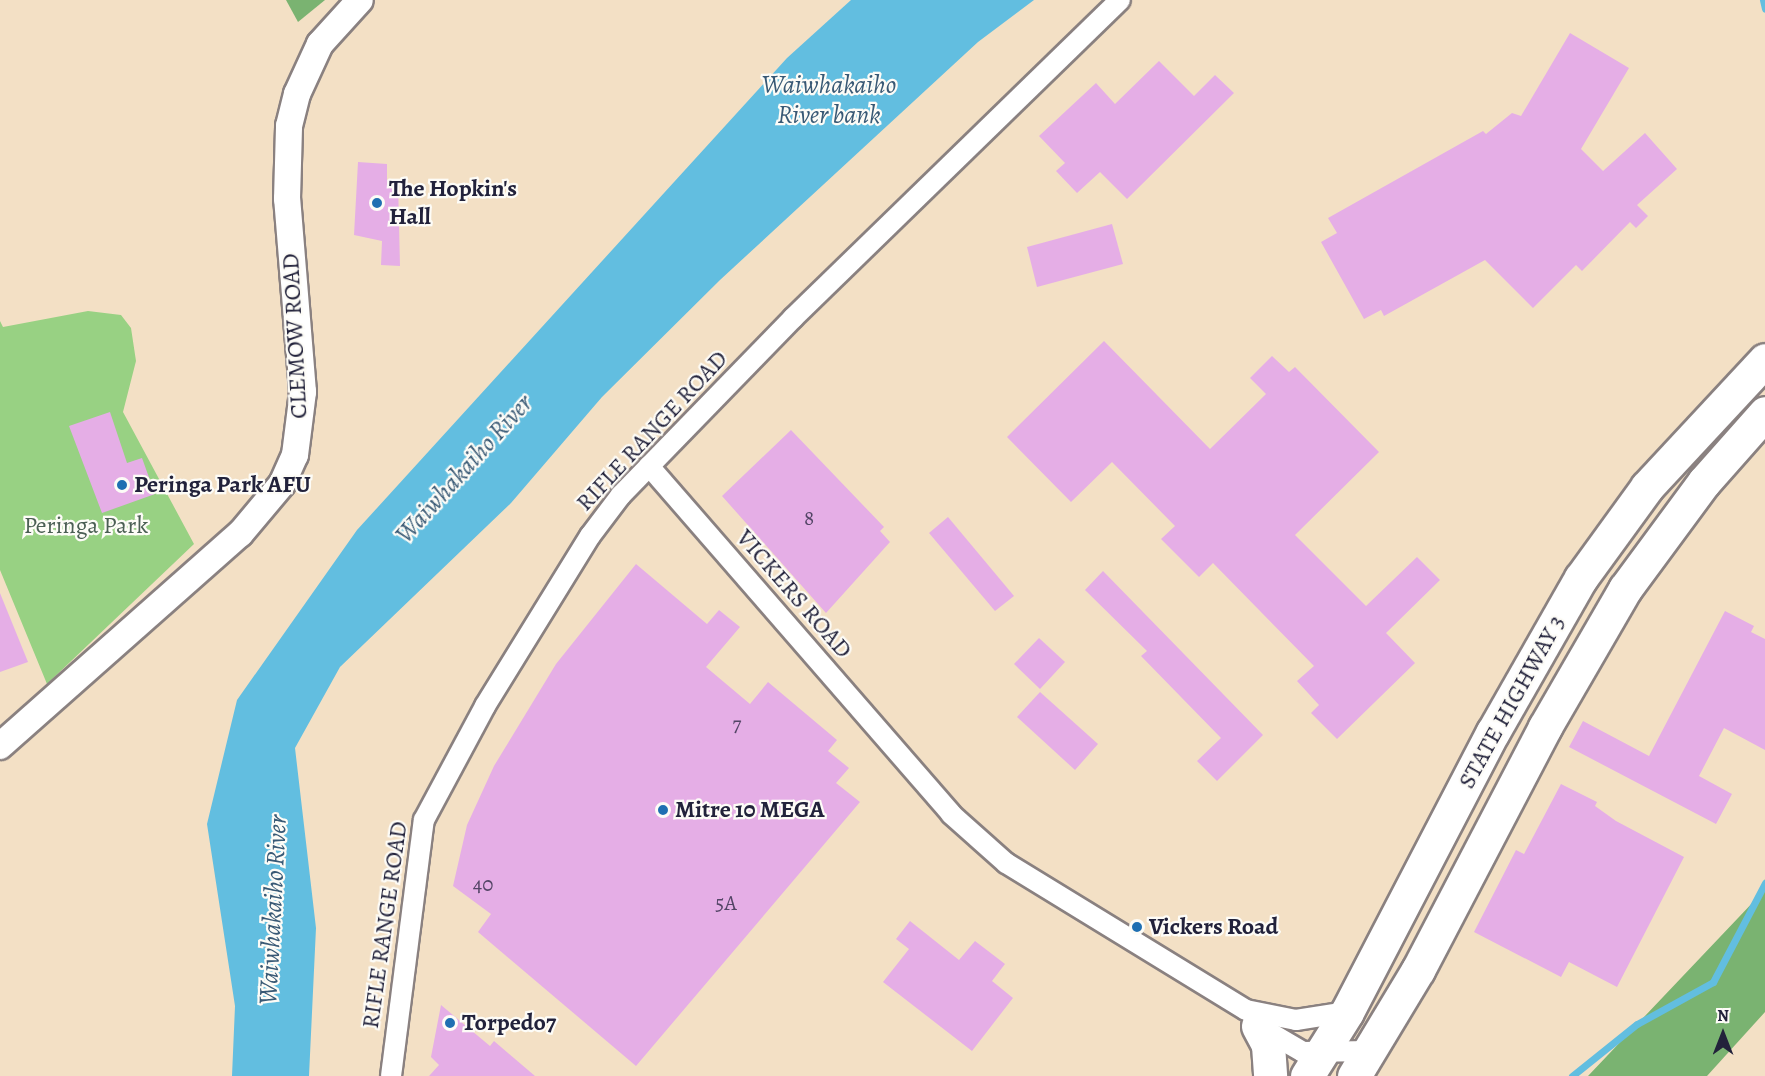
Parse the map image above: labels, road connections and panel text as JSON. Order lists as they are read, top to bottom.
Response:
{
  "streets": {
    "highway": ["STATE HIGHWAY 3"],
    "street": ["CLEMOW ROAD", "RIFLE RANGE ROAD", "VICKERS ROAD"]
  },
  "crossings": [
    ["RIFLE RANGE ROAD", "VICKERS ROAD"],
    ["VICKERS ROAD", "STATE HIGHWAY 3"]
  ],
  "water": ["Waiwhakaiho River bank", "Waiwhakaiho River"],
  "parks": ["Peringa Park"],
  "places": [
    "The Hopkin's Hall",
    "Peringa Park AFU",
    "Mitre 10 MEGA",
    "Vickers Road",
    "Torpedo7"
  ],
  "house_numbers": [
    "8",
    "7",
    "40",
    "5A"
  ],
  "north": "top"
}
